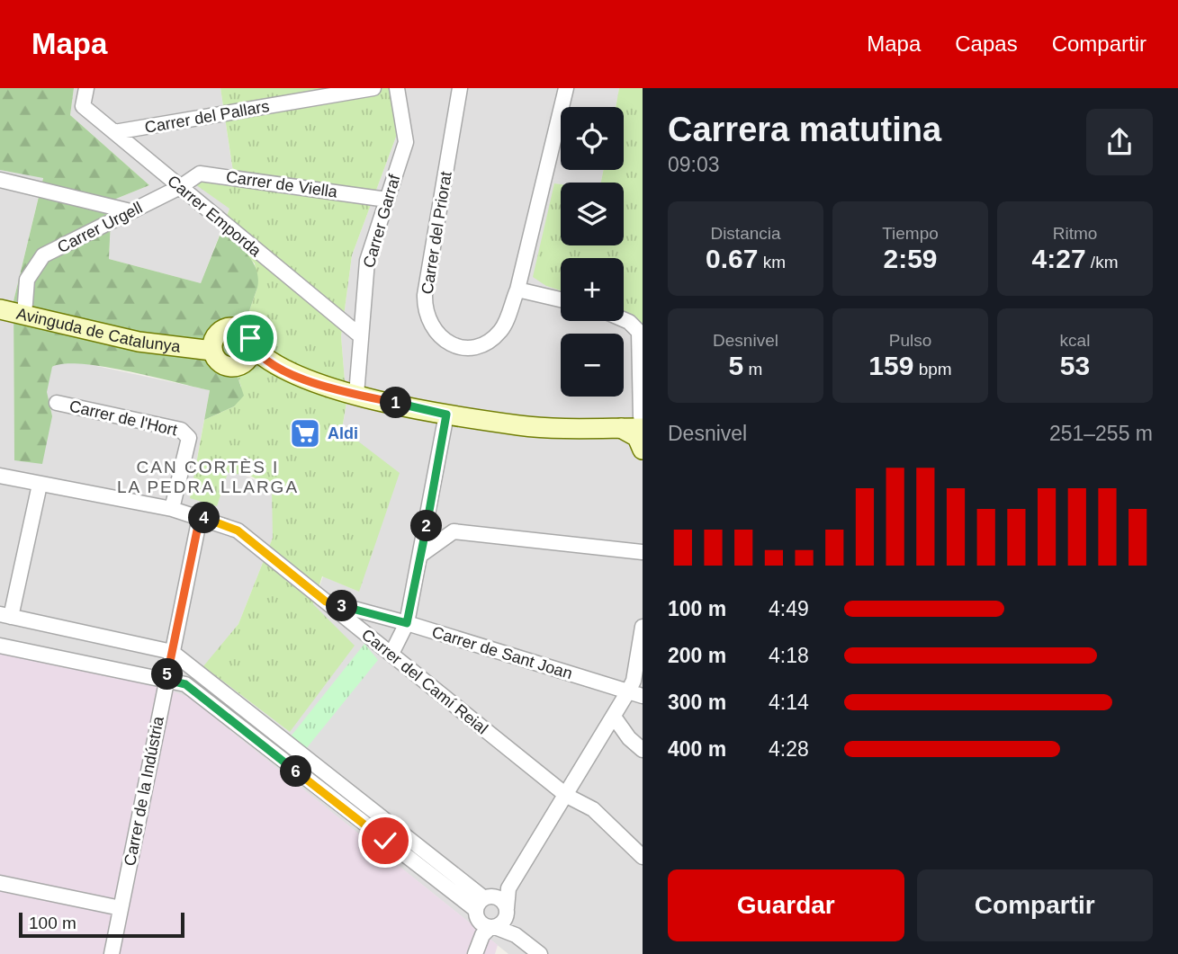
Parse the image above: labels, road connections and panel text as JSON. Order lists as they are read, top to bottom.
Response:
{
  "streets": {
    "street": [
      "Carrer del Pallars",
      "Carrer de Viella",
      "Carrer Emporda",
      "Carrer Garraf",
      "Carrer Urgell",
      "Carrer del Priorat",
      "Avinguda de Catalunya",
      "Carrer de l'Hort",
      "Carrer de Sant Joan",
      "Carrer del Camí Reial",
      "Carrer de la Indústria"
    ]
  },
  "crossings": [
    ["Carrer del Pallars", "Carrer Emporda"],
    ["Carrer de Viella", "Carrer Emporda"],
    ["Carrer de Viella", "Carrer Garraf"],
    ["Carrer de Viella", "Carrer Urgell"],
    ["Carrer Emporda", "Carrer Garraf"],
    ["Carrer Emporda", "Carrer Urgell"],
    ["Carrer Urgell", "Avinguda de Catalunya"],
    ["Carrer de l'Hort", "Carrer del Camí Reial"],
    ["Carrer de Sant Joan", "Carrer del Camí Reial"],
    ["Carrer del Camí Reial", "Carrer de la Indústria"]
  ],
  "districts": ["CAN CORTÈS I LA PEDRA LLARGA"],
  "places": {
    "supermarket": ["Aldi"]
  },
  "scale_bar": "100 m",
  "page": {
    "header": "Mapa",
    "nav": ["Mapa", "Capas", "Compartir"],
    "heading": ["Carrera matutina", "09:03"],
    "map_buttons": ["+", "−"],
    "stats": [
      ["Distancia", "0.67 km"],
      ["Tiempo", "2:59"],
      ["Ritmo", "4:27 /km"],
      ["Desnivel", "5 m"],
      ["Pulso", "159 bpm"],
      ["kcal", "53"]
    ],
    "pins": [
      "1",
      "4",
      "2",
      "3",
      "5",
      "6"
    ],
    "chart": ["Desnivel", "251–255 m"],
    "list": [
      {
        "name": "100 m",
        "note": "4:49"
      },
      {
        "name": "200 m",
        "note": "4:18"
      },
      {
        "name": "300 m",
        "note": "4:14"
      },
      {
        "name": "400 m",
        "note": "4:28"
      }
    ],
    "buttons": ["Guardar", "Compartir"],
    "scale": "100 m"
  }
}
